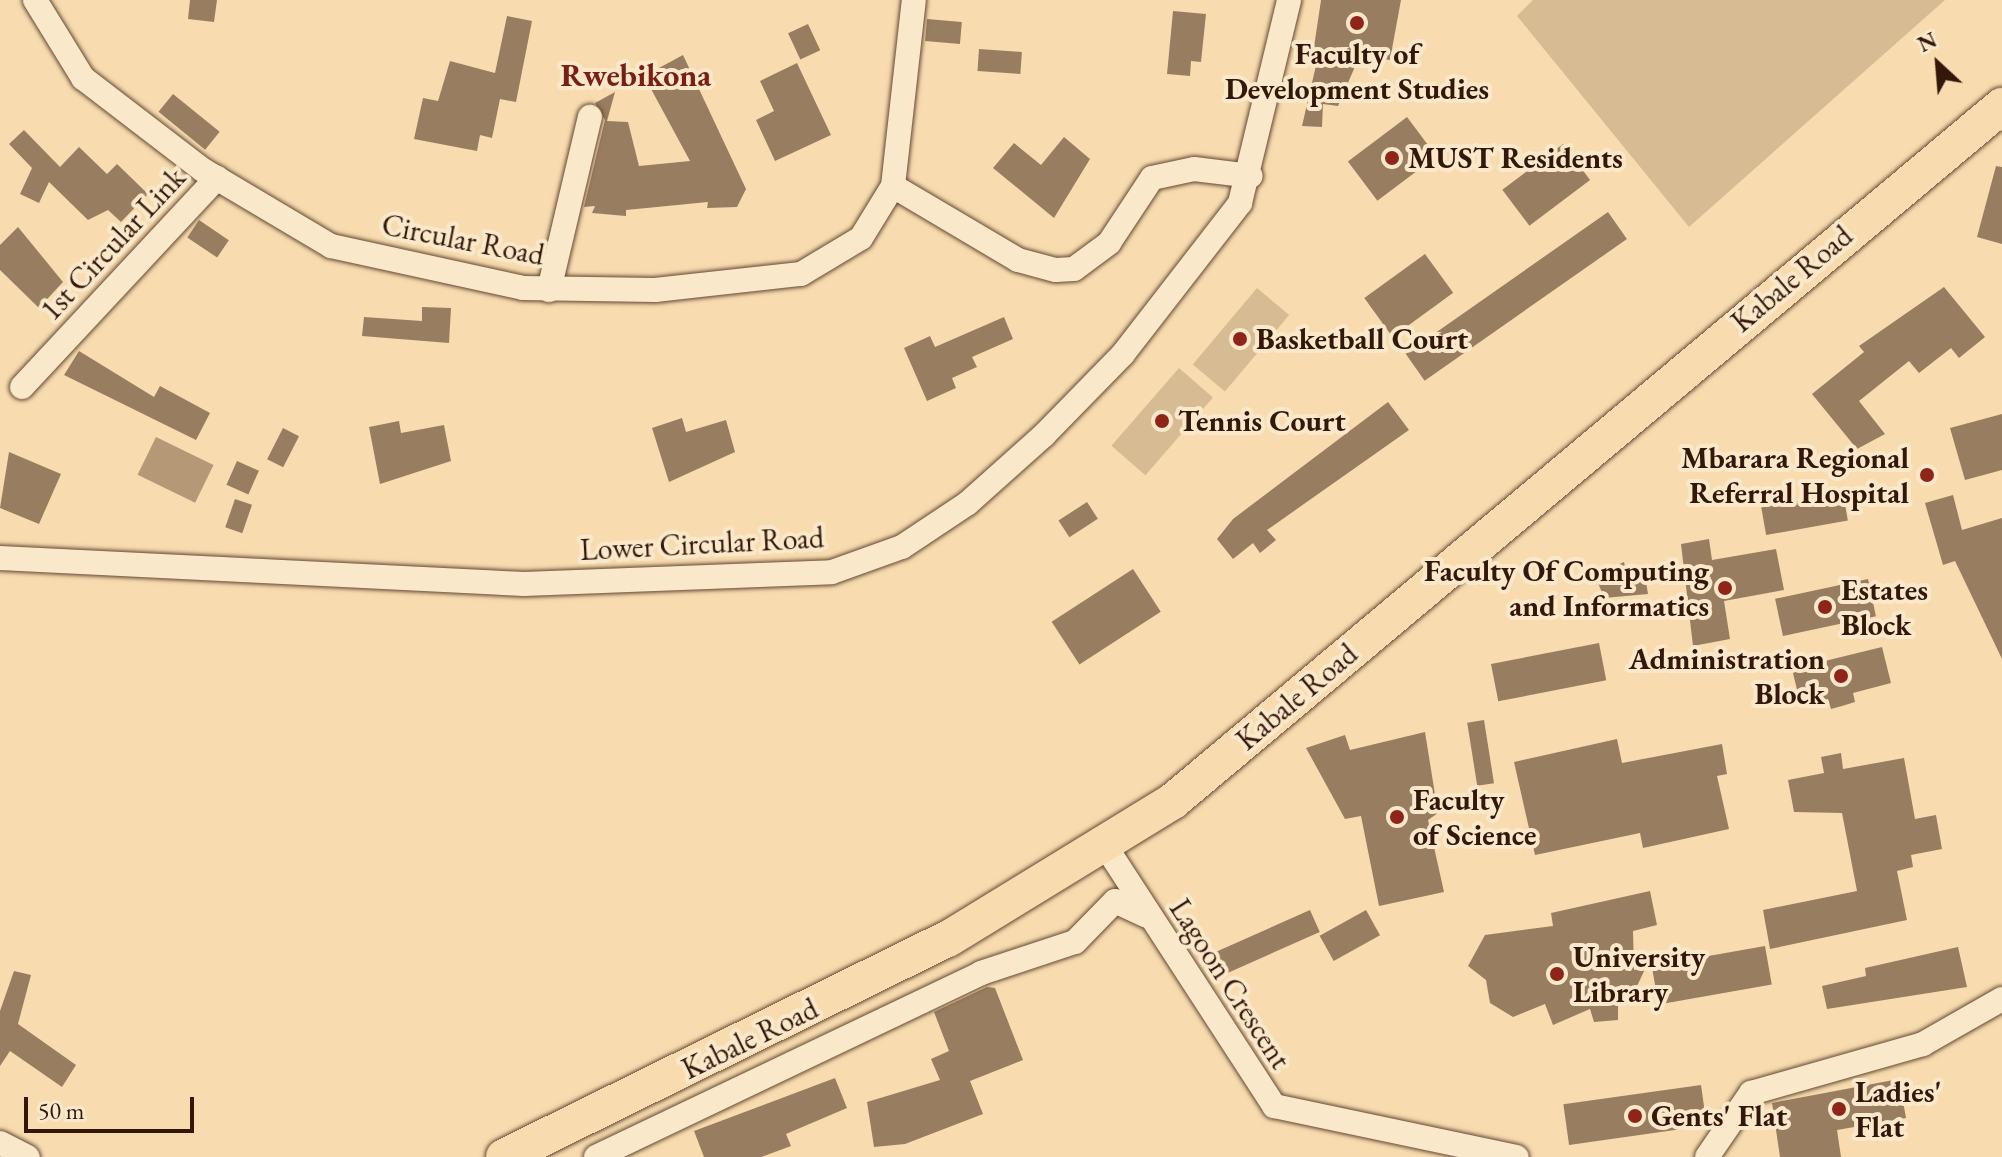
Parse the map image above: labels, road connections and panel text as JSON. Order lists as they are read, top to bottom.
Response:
{
  "streets": {
    "main road": ["Kabale Road"],
    "street": [
      "Circular Road",
      "1st Circular Link",
      "Lower Circular Road",
      "Lagoon Crescent"
    ]
  },
  "crossings": [
    ["Circular Road", "1st Circular Link"],
    ["Kabale Road", "Lagoon Crescent"]
  ],
  "districts": ["Rwebikona"],
  "places": [
    "Faculty of Development Studies",
    "MUST Residents",
    "Basketball Court",
    "Tennis Court",
    "Mbarara Regional Referral Hospital",
    "Faculty Of Computing and Informatics",
    "Estates Block",
    "Administration Block",
    "Faculty of Science",
    "University Library",
    "Ladies' Flat",
    "Gents' Flat"
  ],
  "scale_bar": "50 m",
  "north": "top left"
}
